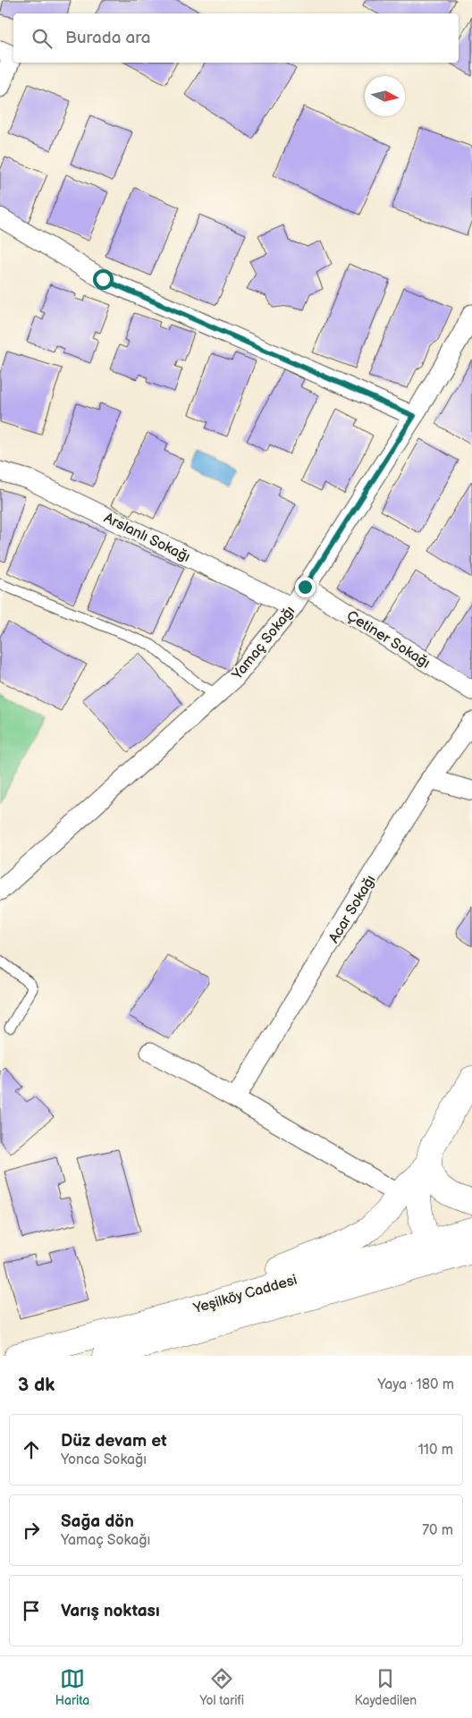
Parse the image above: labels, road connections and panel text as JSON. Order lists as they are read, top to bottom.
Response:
{
  "streets": {
    "main road": ["Yeşilköy Caddesi"],
    "street": [
      "Arslanlı Sokağı",
      "Çetiner Sokağı",
      "Yamaç Sokağı",
      "Acar Sokağı"
    ]
  },
  "crossings": [
    ["Arslanlı Sokağı", "Yamaç Sokağı"],
    ["Çetiner Sokağı", "Yamaç Sokağı"]
  ],
  "north": "right",
  "page": {
    "search": "Burada ara",
    "heading": ["3 dk", "Yaya · 180 m"],
    "list": [
      ["Düz devam et", "Yonca Sokağı", "110 m"],
      ["Sağa dön", "Yamaç Sokağı", "70 m"],
      "Varış noktası"
    ],
    "nav": ["Harita", "Yol tarifi", "Kaydedilen"]
  }
}
